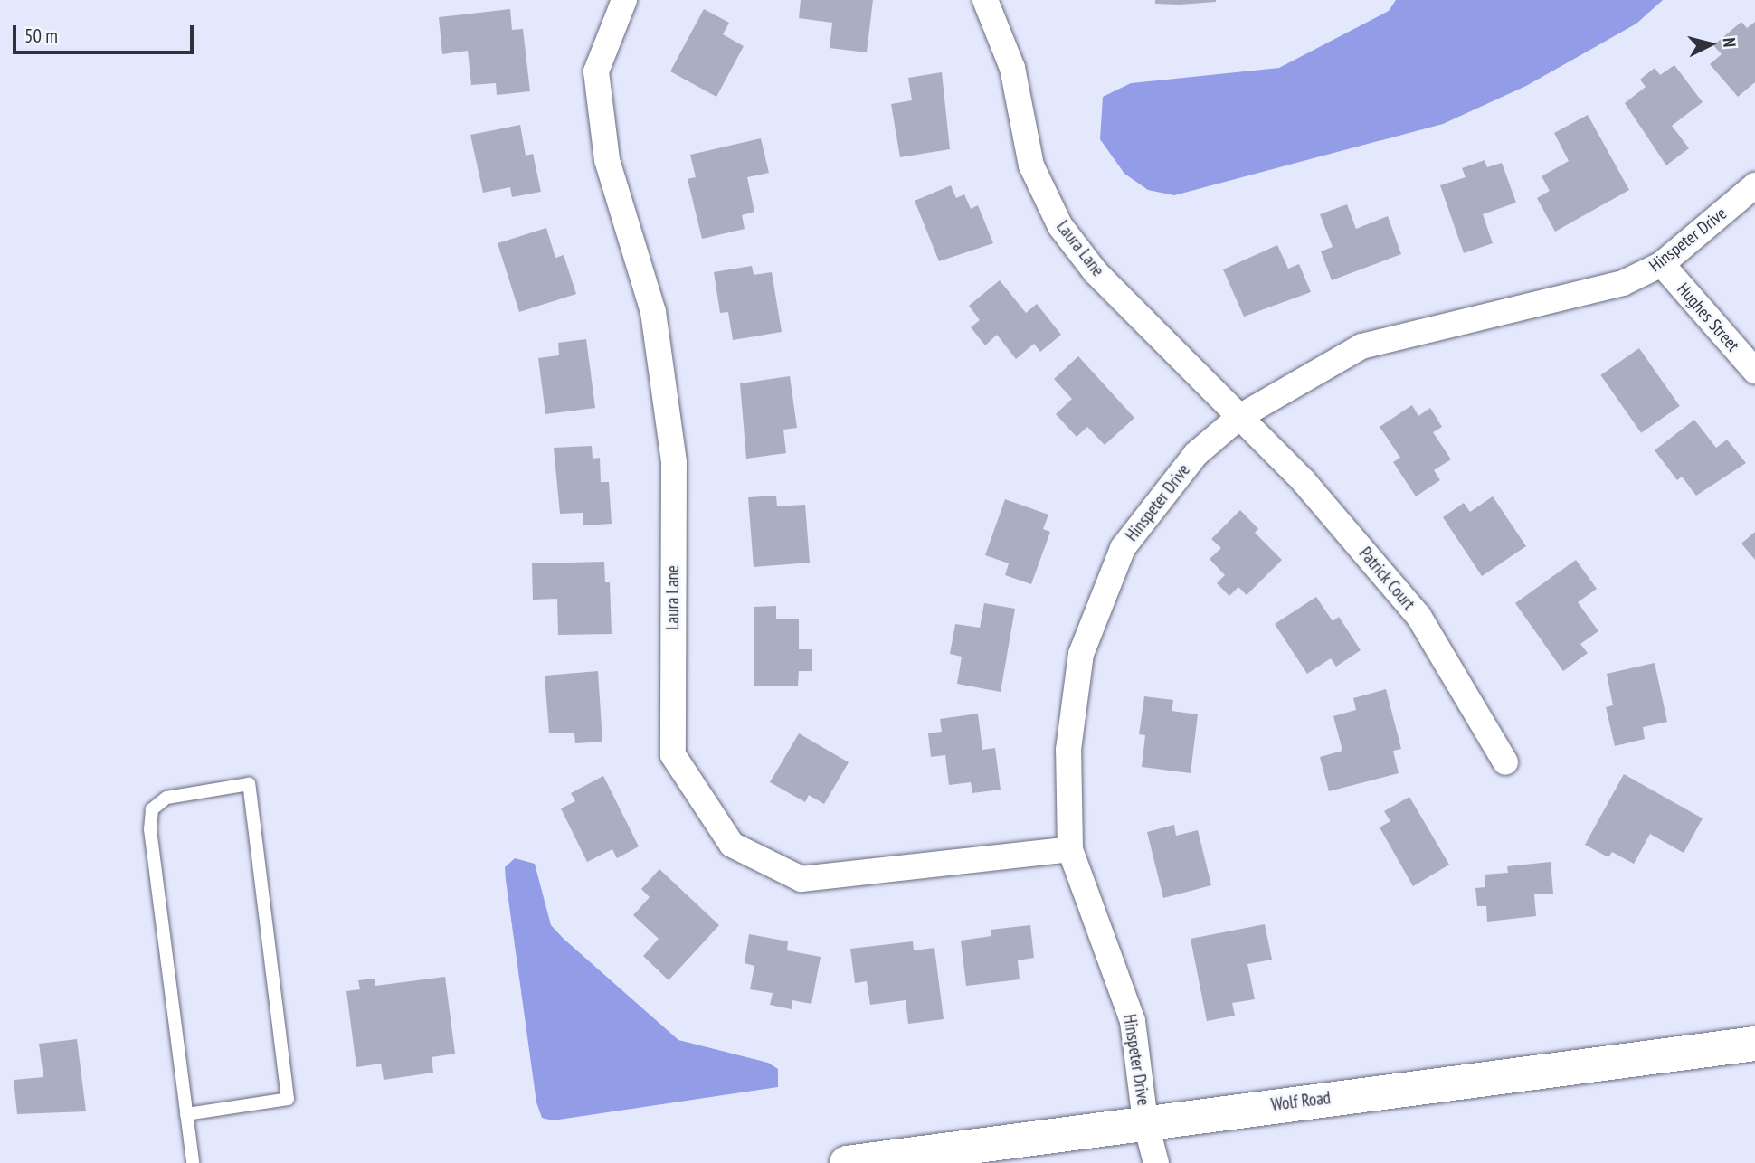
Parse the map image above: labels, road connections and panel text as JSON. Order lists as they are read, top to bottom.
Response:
{
  "streets": {
    "main road": ["Wolf Road"],
    "street": [
      "Hinspeter Drive",
      "Laura Lane",
      "Hughes Street",
      "Patrick Court"
    ]
  },
  "crossings": [
    ["Hinspeter Drive", "Laura Lane"],
    ["Hinspeter Drive", "Hughes Street"],
    ["Hinspeter Drive", "Patrick Court"],
    ["Hinspeter Drive", "Wolf Road"],
    ["Laura Lane", "Patrick Court"]
  ],
  "scale_bar": "50 m",
  "north": "right"
}
